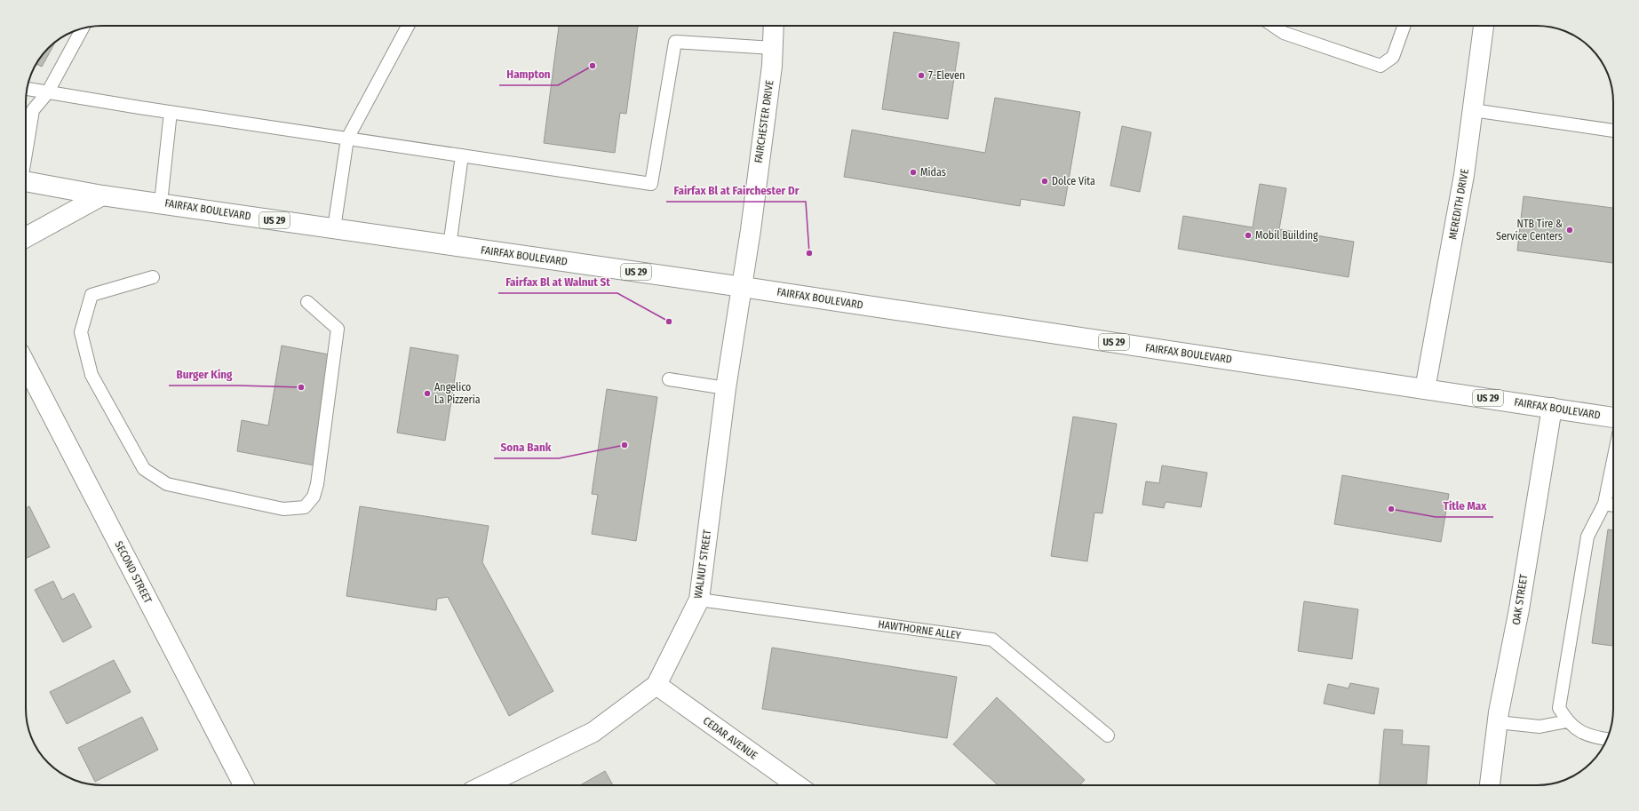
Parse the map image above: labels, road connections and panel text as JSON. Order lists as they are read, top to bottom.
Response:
{
  "streets": {
    "street": [
      "FAIRCHESTER DRIVE",
      "MEREDITH DRIVE",
      "FAIRFAX BOULEVARD",
      "US 29",
      "WALNUT STREET",
      "SECOND STREET",
      "OAK STREET",
      "CEDAR AVENUE"
    ],
    "lane": ["HAWTHORNE ALLEY"]
  },
  "crossings": [
    ["FAIRCHESTER DRIVE", "FAIRFAX BOULEVARD"],
    ["FAIRCHESTER DRIVE", "WALNUT STREET"],
    ["MEREDITH DRIVE", "FAIRFAX BOULEVARD"],
    ["FAIRFAX BOULEVARD", "WALNUT STREET"],
    ["FAIRFAX BOULEVARD", "OAK STREET"],
    ["WALNUT STREET", "HAWTHORNE ALLEY"],
    ["WALNUT STREET", "CEDAR AVENUE"]
  ],
  "places": [
    "Hampton",
    "7-Eleven",
    "Midas",
    "Dolce Vita",
    "NTB Tire & Service Centers",
    "Mobil Building",
    "Fairfax Bl at Fairchester Dr",
    "Fairfax Bl at Walnut St",
    "Burger King",
    "Angelico La Pizzeria",
    "Sona Bank",
    "Title Max"
  ]
}
